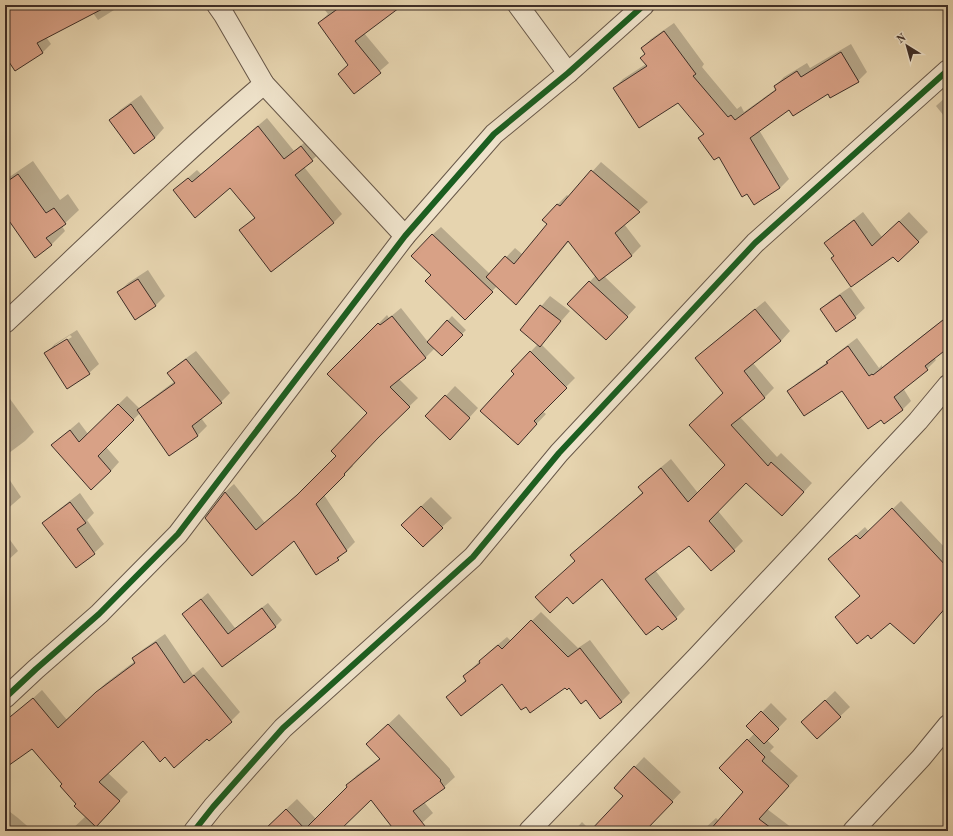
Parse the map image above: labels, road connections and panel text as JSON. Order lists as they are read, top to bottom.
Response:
{
  "north": "top left"
}
